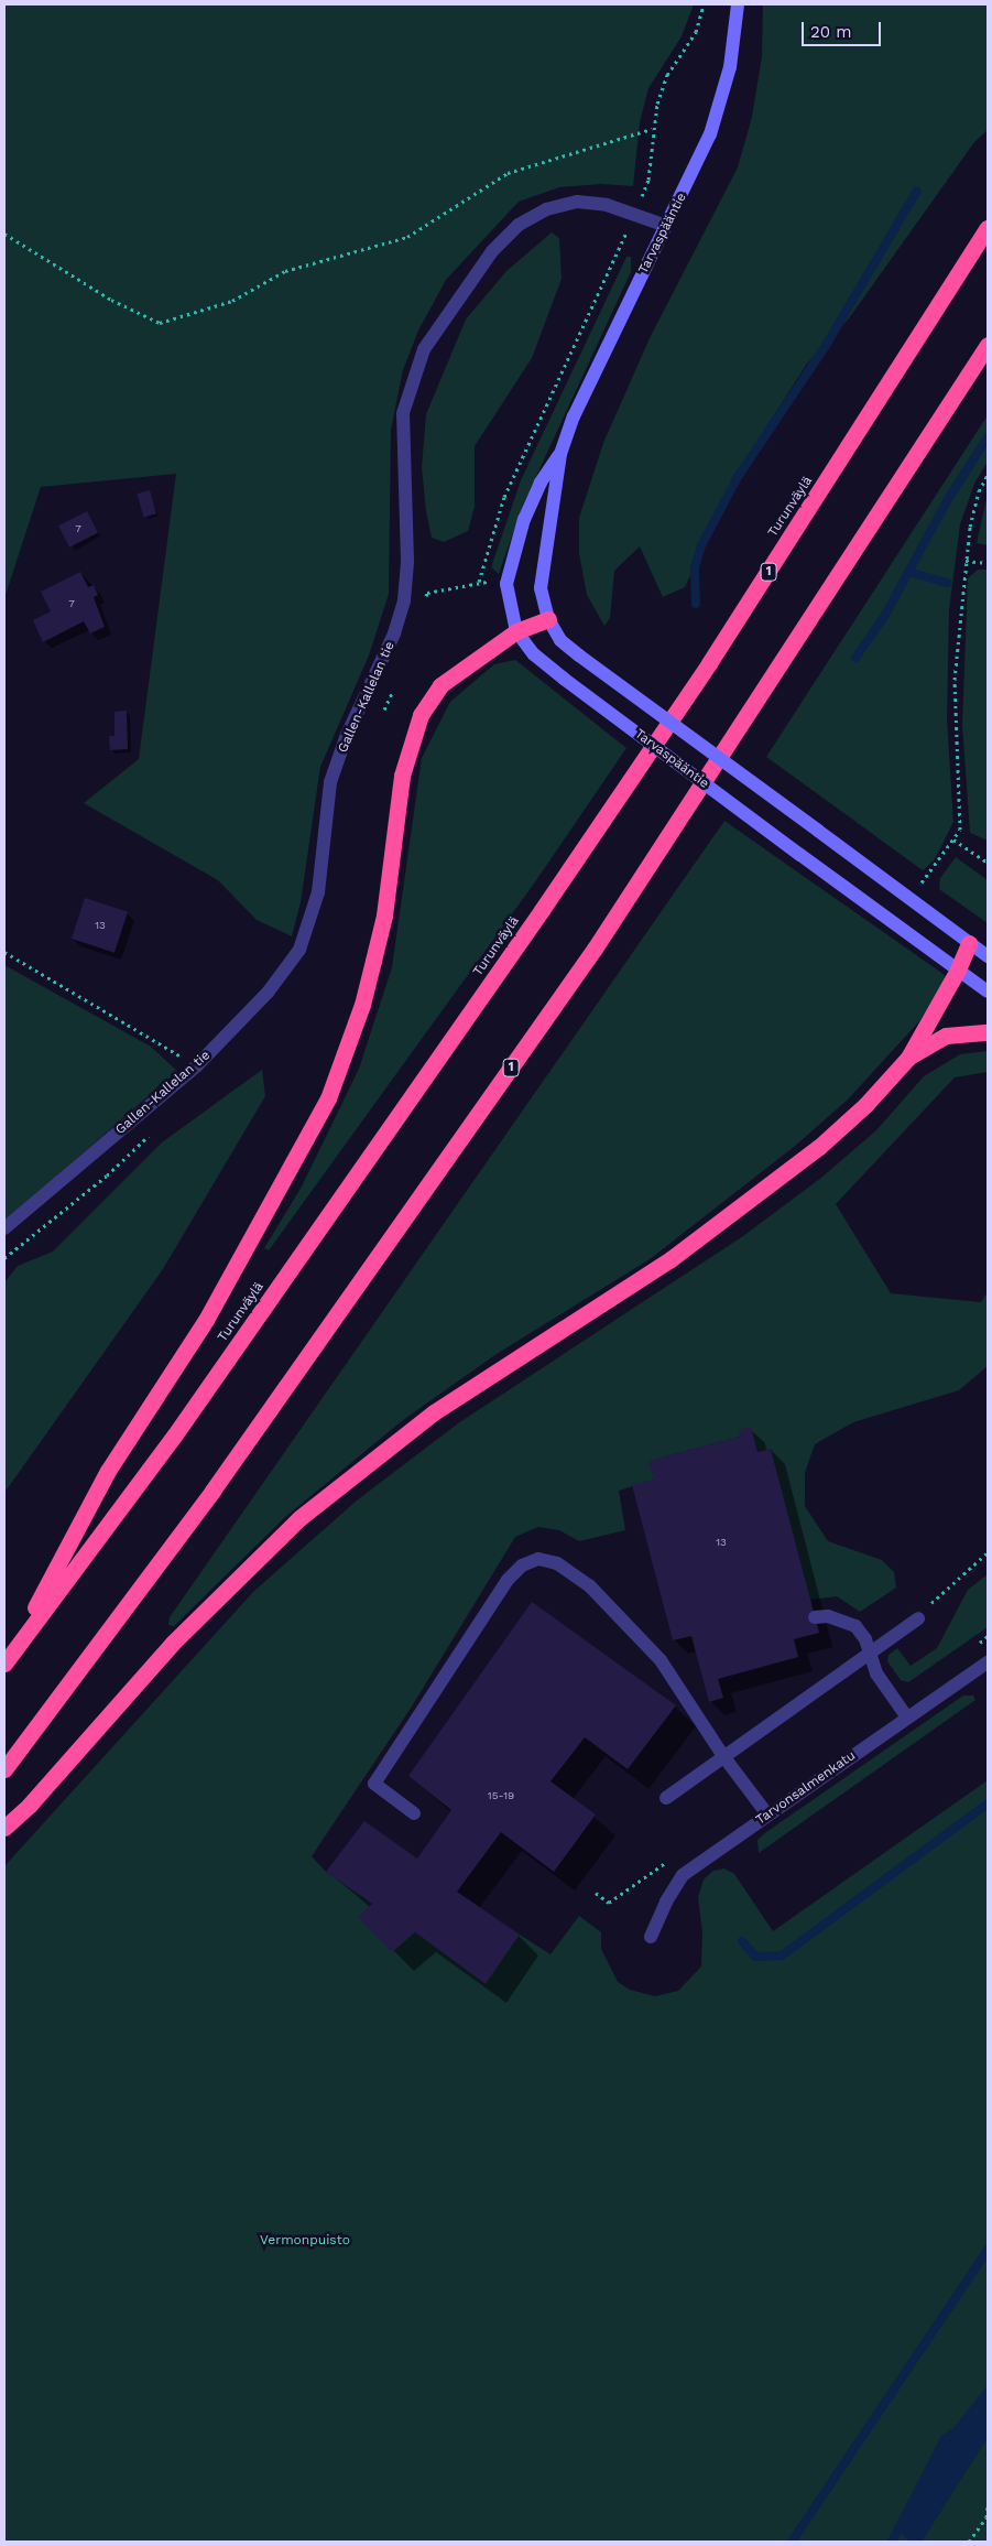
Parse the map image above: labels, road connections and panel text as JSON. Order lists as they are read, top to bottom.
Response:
{
  "streets": {
    "highway": ["Turunväylä", "1"],
    "street": ["Tarvaspääntie", "Gallen-Kallelan tie", "Tarvonsalmenkatu"]
  },
  "crossings": [
    ["Tarvaspääntie", "Gallen-Kallelan tie"]
  ],
  "parks": ["Vermonpuisto"],
  "house_numbers": [
    "7",
    "7",
    "13",
    "13",
    "15-19"
  ],
  "scale_bar": "20 m"
}
